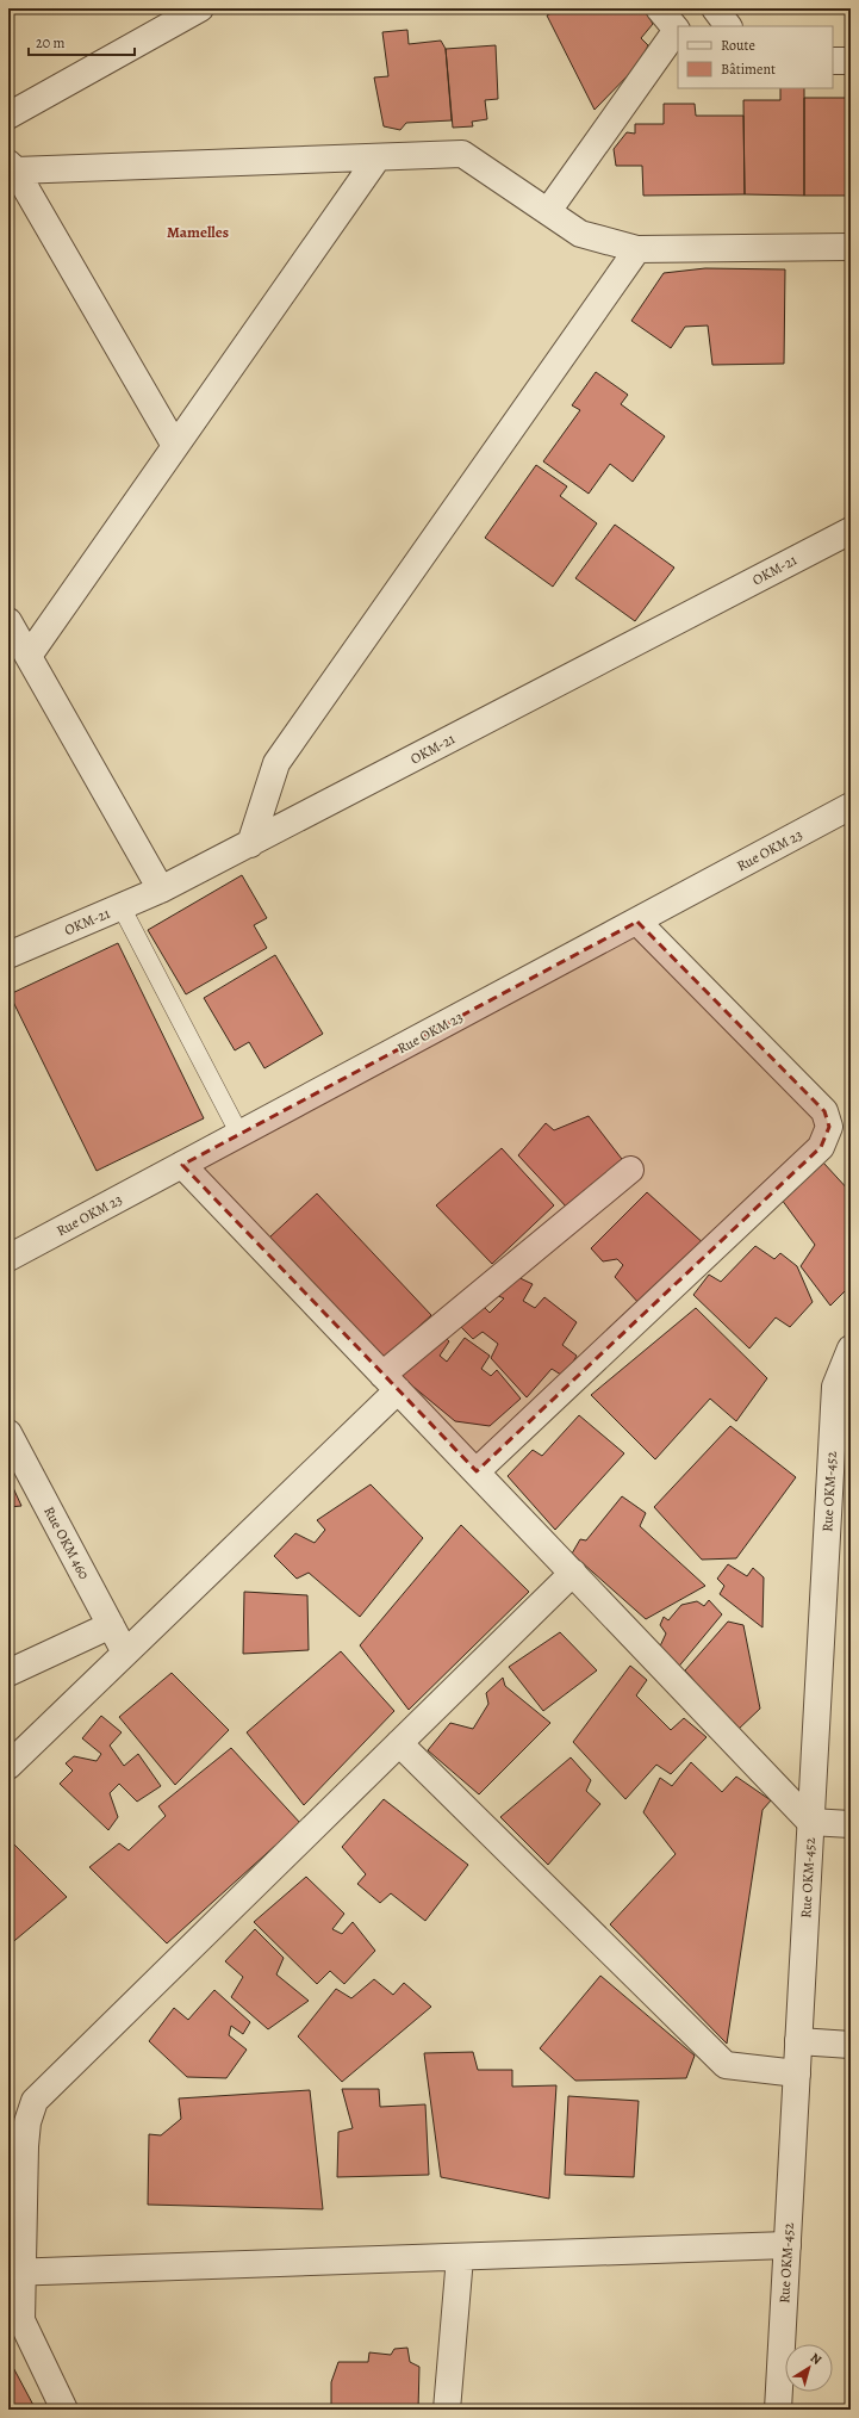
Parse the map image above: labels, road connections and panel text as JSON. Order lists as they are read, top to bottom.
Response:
{
  "streets": {
    "street": [
      "OKM-21",
      "Rue OKM 23",
      "Rue OKM-452",
      "Rue OKM 460"
    ]
  },
  "districts": ["Mamelles"],
  "legend": ["Route", "Bâtiment"],
  "scale_bar": "20 m",
  "north": "top right"
}
